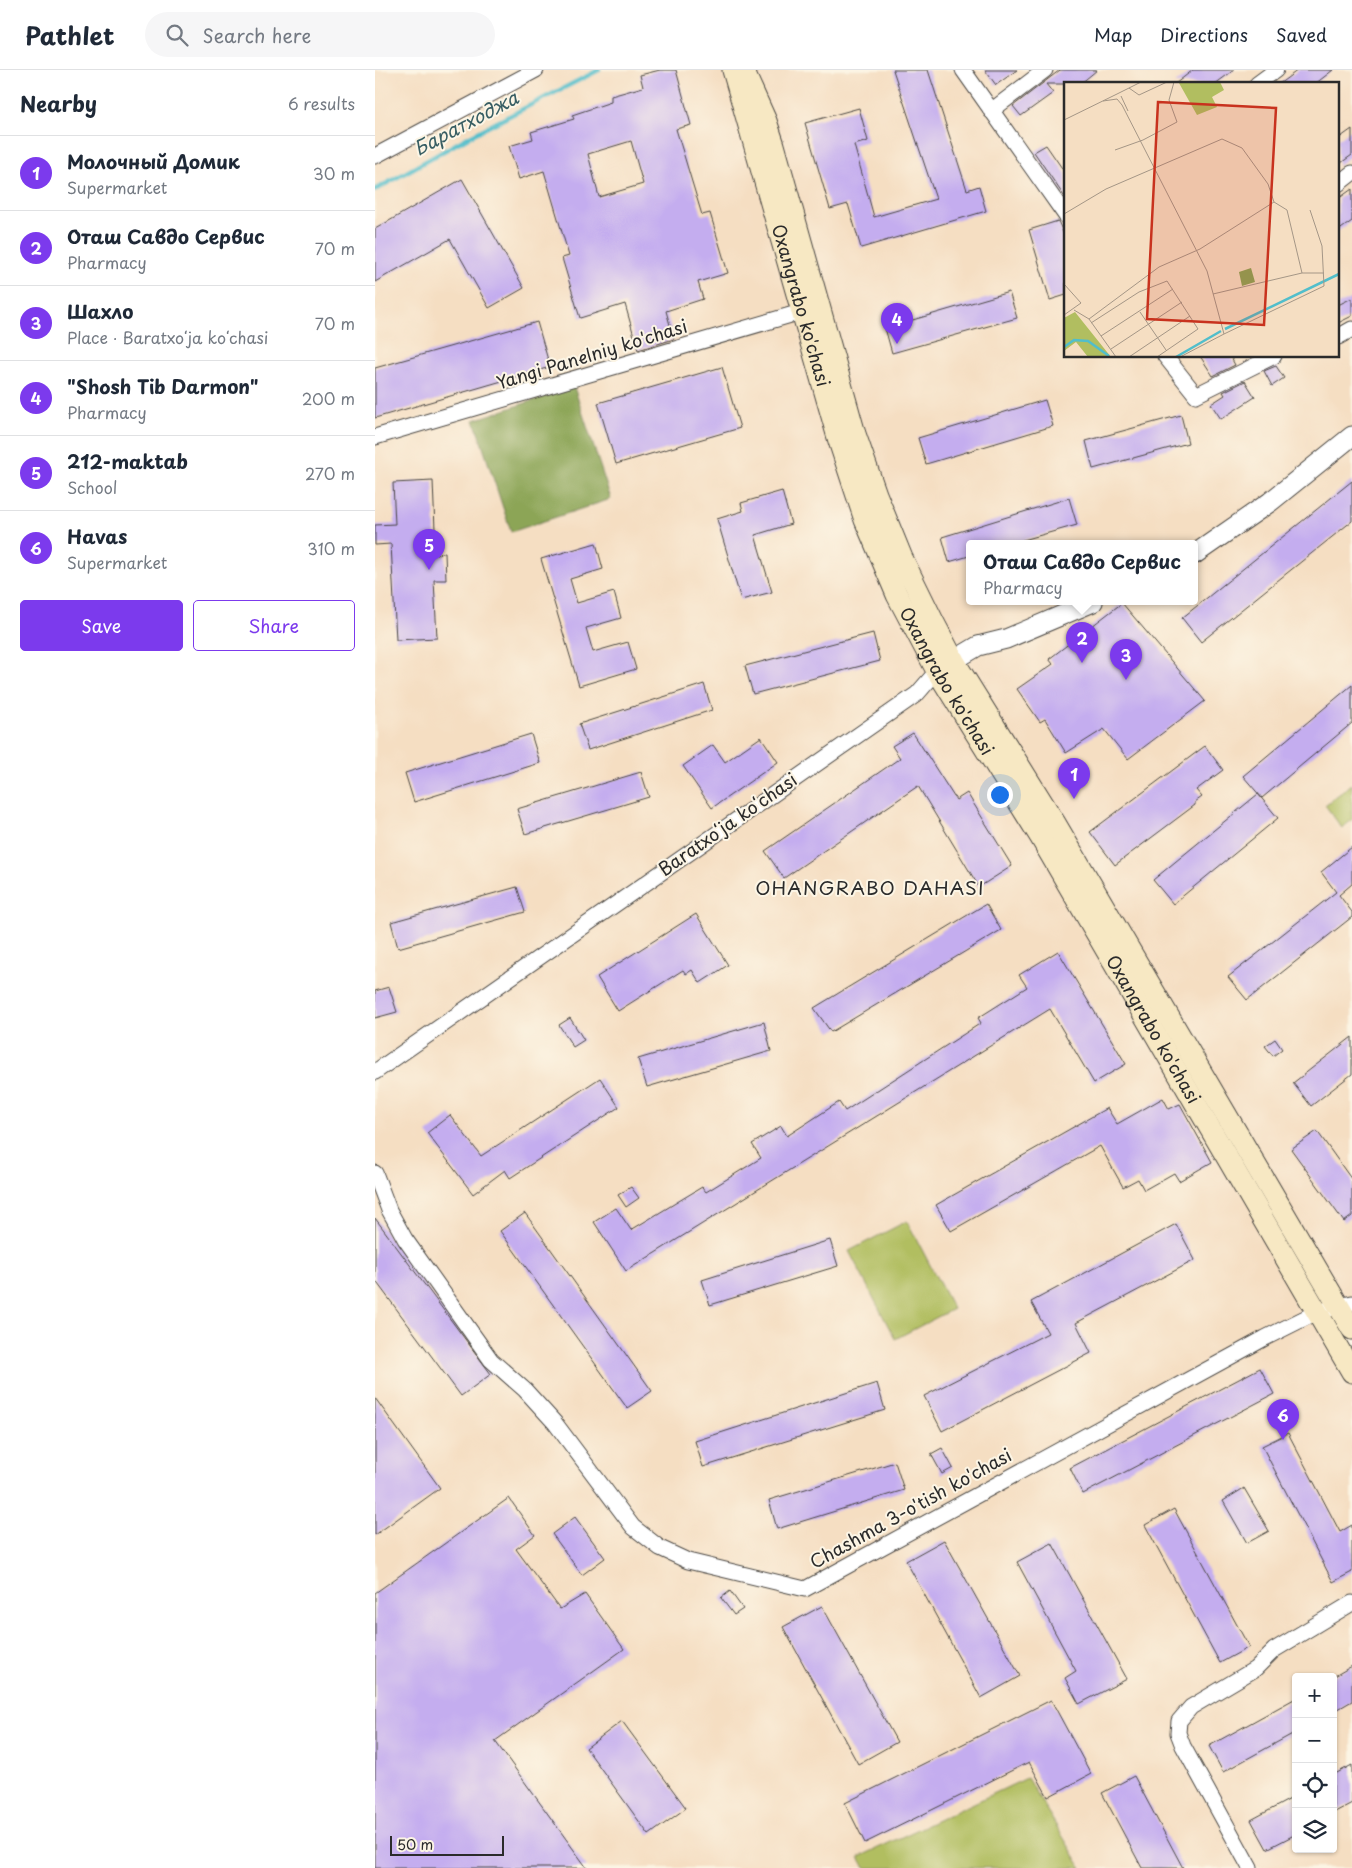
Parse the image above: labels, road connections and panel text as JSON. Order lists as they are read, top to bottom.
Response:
{
  "streets": {
    "main road": ["Oxangrabo ko'chasi"],
    "street": ["Yangi Panelniy ko'chasi", "Baratxoʻja koʻchasi", "Chashma 3-o'tish ko'chasi"]
  },
  "crossings": [
    ["Oxangrabo ko'chasi", "Yangi Panelniy ko'chasi"],
    ["Oxangrabo ko'chasi", "Baratxoʻja koʻchasi"],
    ["Oxangrabo ko'chasi", "Chashma 3-o'tish ko'chasi"]
  ],
  "districts": ["OHANGRABO DAHASI"],
  "water": ["Баратходжа"],
  "scale_bar": "50 m",
  "page": {
    "header": "Pathlet",
    "search": "Search here",
    "nav": ["Map", "Directions", "Saved"],
    "heading": ["Nearby", "6 results"],
    "list": [
      {
        "mark": "1",
        "name": "Молочный Домик",
        "note": "Supermarket",
        "value": "30 m"
      },
      {
        "mark": "2",
        "name": "Оташ Савдо Сервис",
        "note": "Pharmacy",
        "value": "70 m"
      },
      {
        "mark": "3",
        "name": "Шахло",
        "note": "Place · Baratxoʻja koʻchasi",
        "value": "70 m"
      },
      {
        "mark": "4",
        "name": "\"Shosh Tib Darmon\"",
        "note": "Pharmacy",
        "value": "200 m"
      },
      {
        "mark": "5",
        "name": "212-maktab",
        "note": "School",
        "value": "270 m"
      },
      {
        "mark": "6",
        "name": "Havas",
        "note": "Supermarket",
        "value": "310 m"
      }
    ],
    "pins": [
      "4",
      "5",
      "2",
      "3",
      "1",
      "6"
    ],
    "popup": ["Оташ Савдо Сервис", "Pharmacy"],
    "buttons": ["Save", "Share"],
    "map_buttons": ["+", "−"],
    "scale": "50 m"
  }
}
